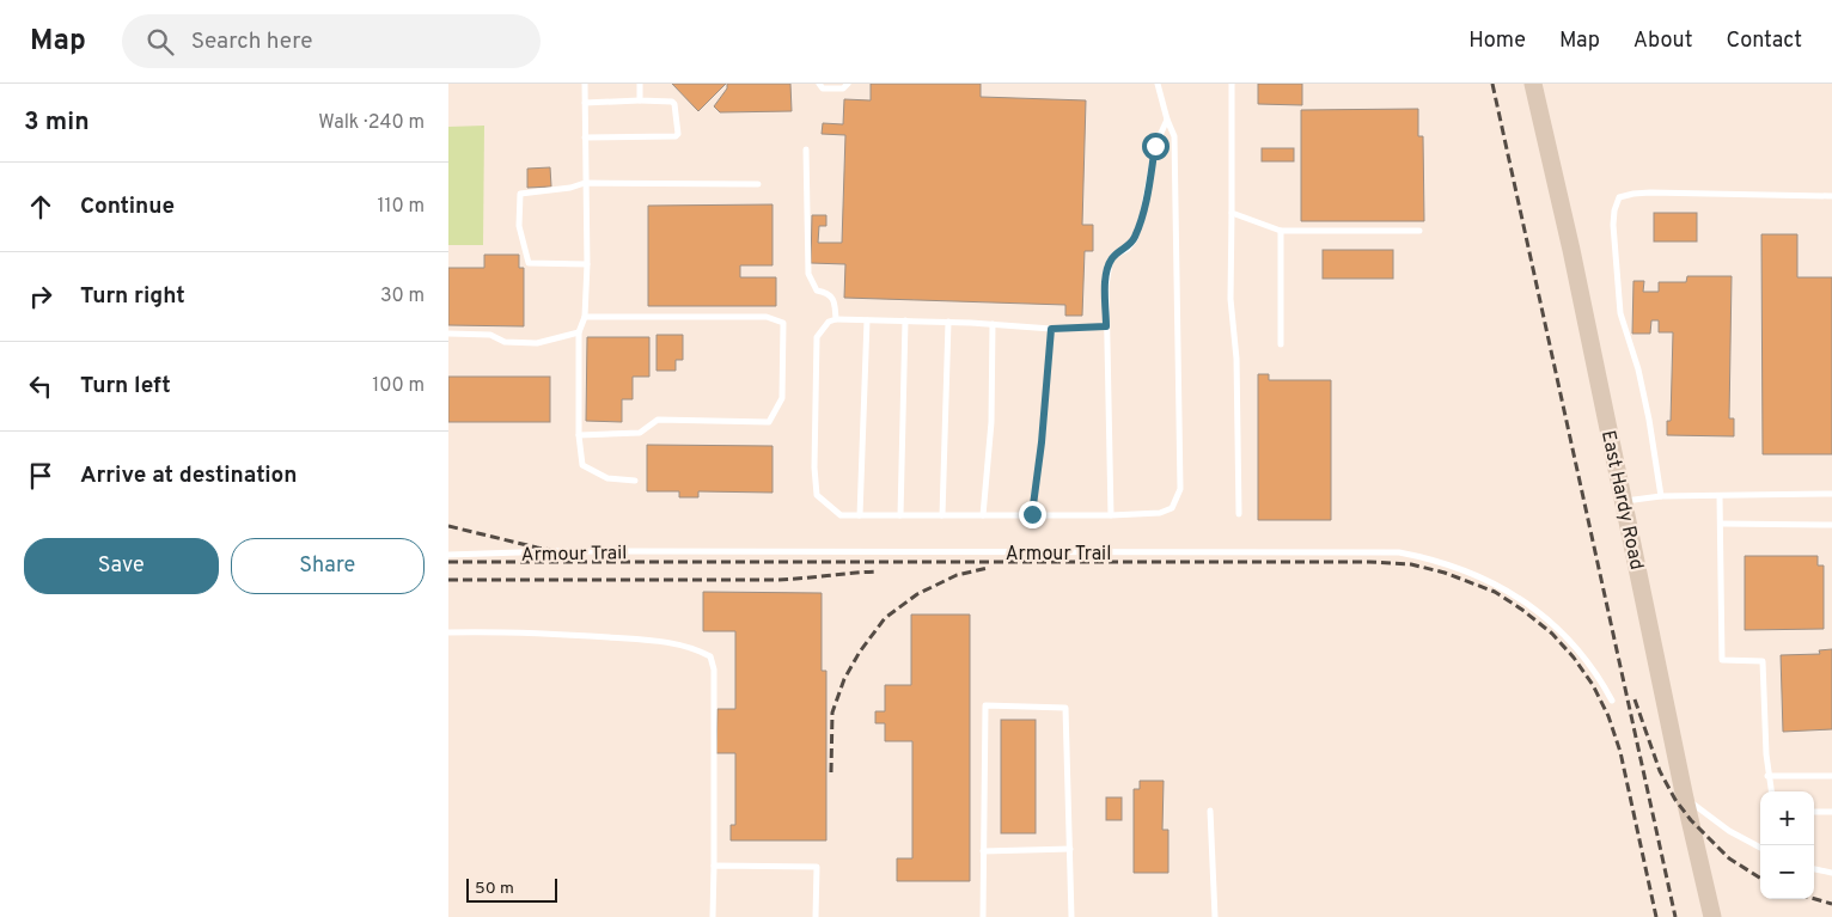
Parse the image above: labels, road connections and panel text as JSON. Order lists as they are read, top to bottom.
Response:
{
  "streets": {
    "main road": ["East Hardy Road"],
    "lane": ["Armour Trail"]
  },
  "scale_bar": "50 m",
  "page": {
    "header": "Map",
    "search": "Search here",
    "nav": [
      "Home",
      "Map",
      "About",
      "Contact"
    ],
    "heading": ["3 min", "Walk · 240 m"],
    "list": [
      ["Continue", "110 m"],
      ["Turn right", "30 m"],
      ["Turn left", "100 m"],
      "Arrive at destination"
    ],
    "buttons": ["Save", "Share"],
    "map_buttons": ["+", "−"],
    "scale": "50 m"
  }
}
